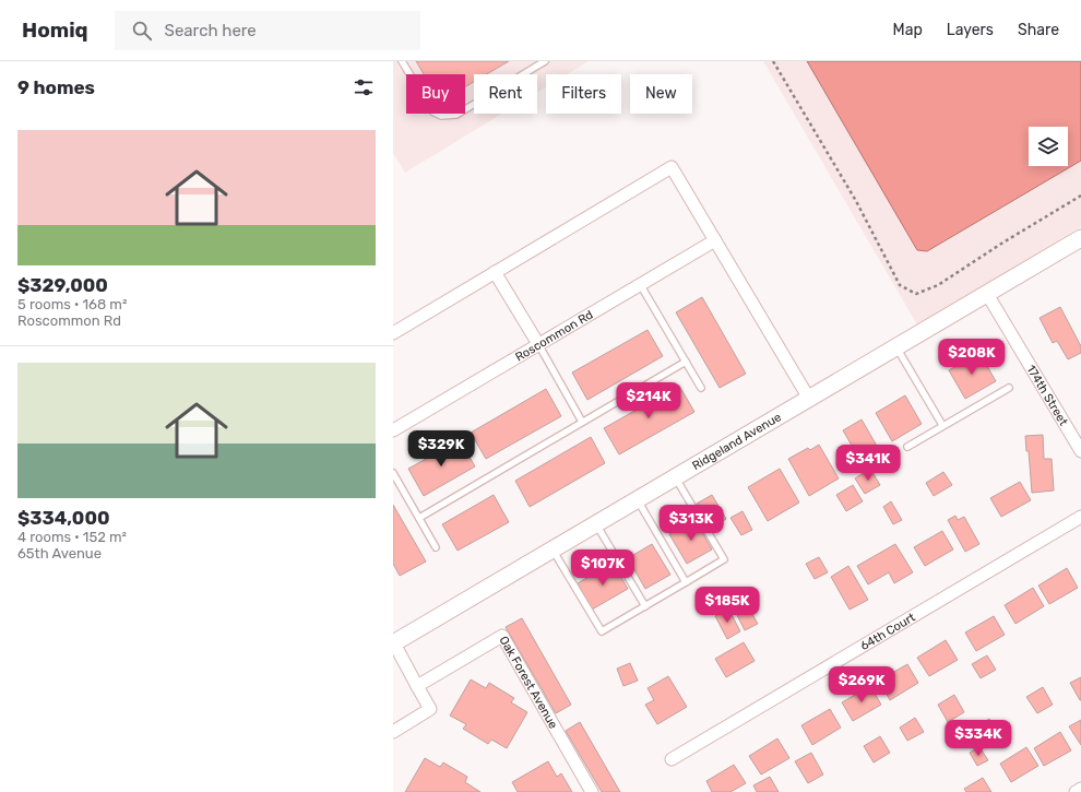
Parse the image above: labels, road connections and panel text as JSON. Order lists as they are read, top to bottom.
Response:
{
  "streets": {
    "street": [
      "Roscommon Rd",
      "174th Street",
      "Ridgeland Avenue",
      "64th Court",
      "Oak Forest Avenue"
    ]
  },
  "crossings": [
    ["174th Street", "Ridgeland Avenue"]
  ],
  "page": {
    "header": "Homiq",
    "search": "Search here",
    "nav": ["Map", "Layers", "Share"],
    "heading": "9 homes",
    "chip": [
      "Buy",
      "Rent",
      "Filters",
      "New"
    ],
    "list": [
      {
        "name": "$329,000",
        "note": "5 rooms · 168 m² · Roscommon Rd"
      },
      {
        "name": "$334,000",
        "note": "4 rooms · 152 m² · 65th Avenue"
      }
    ],
    "price": [
      "$208K",
      "$214K",
      "$329K",
      "$341K",
      "$313K",
      "$107K",
      "$185K",
      "$269K",
      "$334K"
    ]
  }
}
